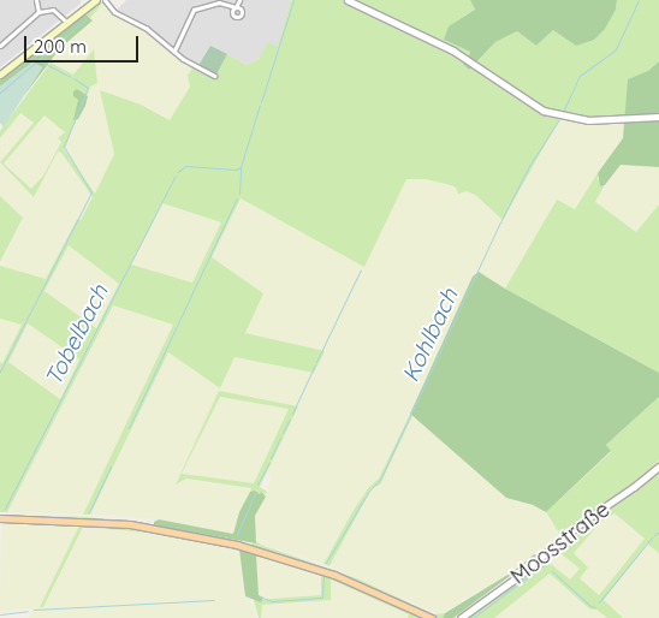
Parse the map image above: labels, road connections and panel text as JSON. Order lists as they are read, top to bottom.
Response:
{
  "streets": {
    "street": ["Moosstraße"]
  },
  "water": ["Tobelbach", "Kohlbach"],
  "scale_bar": "200 m"
}
